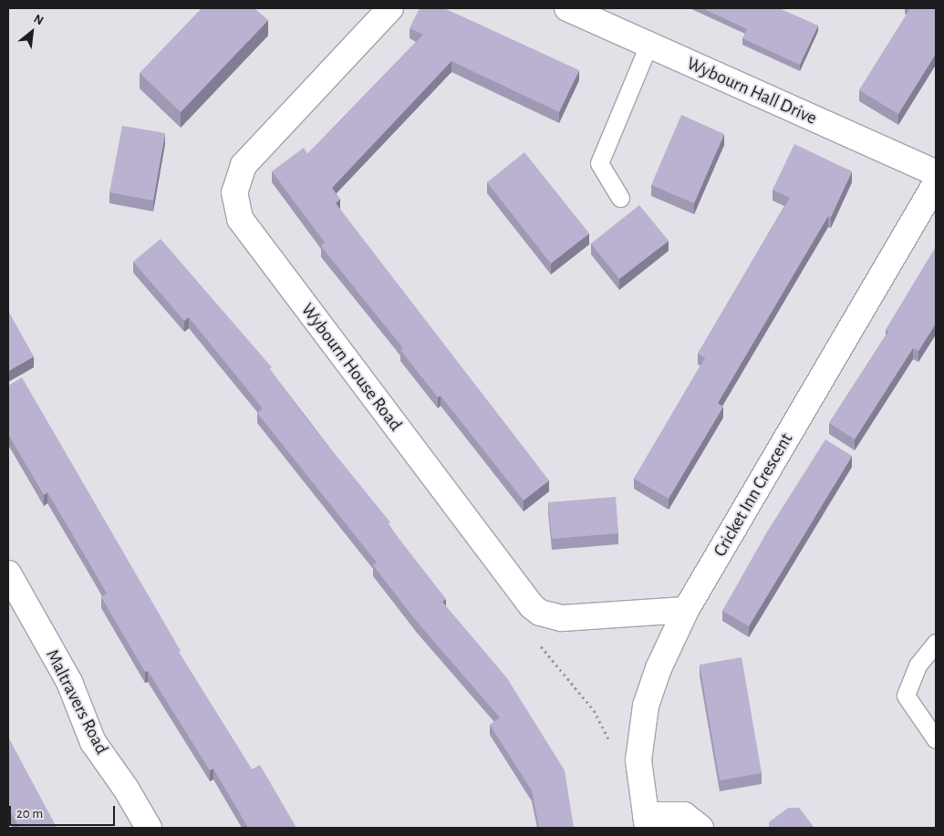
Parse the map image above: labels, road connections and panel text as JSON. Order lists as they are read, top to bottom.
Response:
{
  "streets": {
    "street": [
      "Wybourn Hall Drive",
      "Wybourn House Road",
      "Cricket Inn Crescent",
      "Maltravers Road"
    ]
  },
  "crossings": [
    ["Wybourn House Road", "Cricket Inn Crescent"]
  ],
  "scale_bar": "20 m",
  "north": "top right"
}
